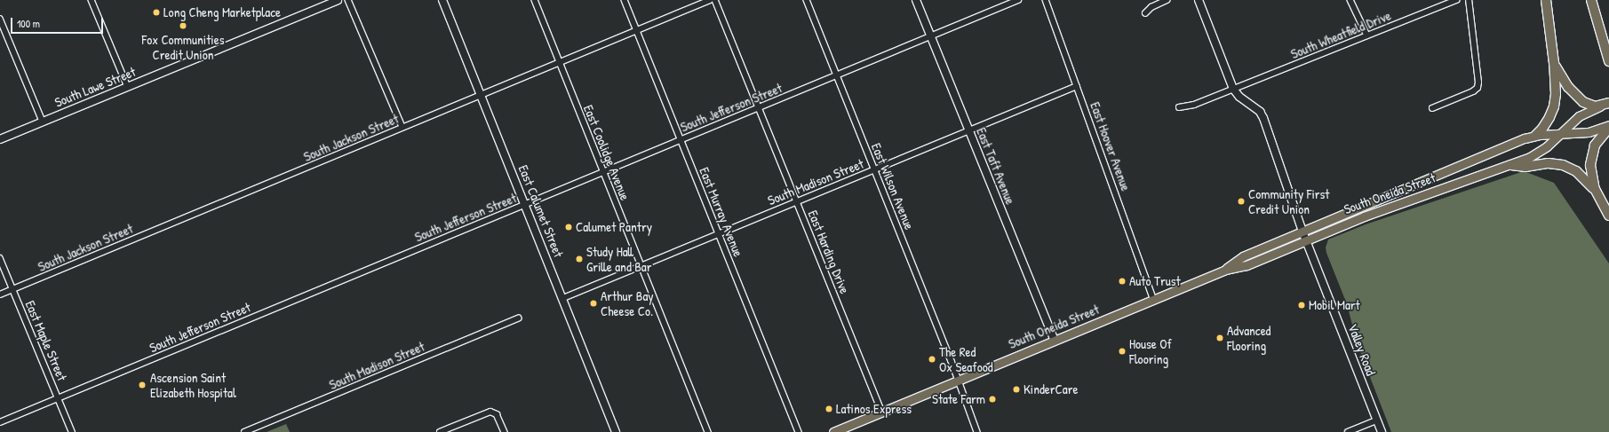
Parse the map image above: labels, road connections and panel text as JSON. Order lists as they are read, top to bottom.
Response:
{
  "streets": {
    "highway": ["South Oneida Street"],
    "street": [
      "South Wheatfield Drive",
      "South Lawe Street",
      "South Jefferson Street",
      "South Jackson Street",
      "East Hoover Avenue",
      "East Coolidge Avenue",
      "East Taft Avenue",
      "South Madison Street",
      "East Wilson Avenue",
      "East Calumet Street",
      "East Murray Avenue",
      "East Harding Drive",
      "East Maple Street",
      "Valley Road"
    ]
  },
  "crossings": [
    ["South Wheatfield Drive", "Valley Road"],
    ["South Jefferson Street", "East Coolidge Avenue"],
    ["South Jefferson Street", "East Taft Avenue"],
    ["South Jefferson Street", "East Wilson Avenue"],
    ["South Jefferson Street", "East Calumet Street"],
    ["South Jefferson Street", "East Murray Avenue"],
    ["South Jefferson Street", "East Harding Drive"],
    ["South Jefferson Street", "East Maple Street"],
    ["South Jackson Street", "East Coolidge Avenue"],
    ["South Jackson Street", "East Calumet Street"],
    ["South Jackson Street", "East Murray Avenue"],
    ["South Jackson Street", "East Maple Street"],
    ["East Hoover Avenue", "South Madison Street"],
    ["East Hoover Avenue", "South Oneida Street"],
    ["East Coolidge Avenue", "South Madison Street"],
    ["East Taft Avenue", "South Madison Street"],
    ["East Taft Avenue", "South Oneida Street"],
    ["South Madison Street", "East Wilson Avenue"],
    ["South Madison Street", "East Calumet Street"],
    ["South Madison Street", "East Murray Avenue"],
    ["South Madison Street", "East Harding Drive"],
    ["East Wilson Avenue", "South Oneida Street"],
    ["South Oneida Street", "East Harding Drive"],
    ["South Oneida Street", "Valley Road"]
  ],
  "places": [
    "Long Cheng Marketplace",
    "Fox Communities Credit Union",
    "Community First Credit Union",
    "Calumet Pantry",
    "Study Hall Grille and Bar",
    "Auto Trust",
    "Arthur Bay Cheese Co.",
    "Mobil Mart",
    "Advanced Flooring",
    "House Of Flooring",
    "The Red Ox Seafood",
    "Ascension Saint Elizabeth Hospital",
    "KinderCare",
    "State Farm",
    "Latinos Express"
  ],
  "scale_bar": "100 m"
}
